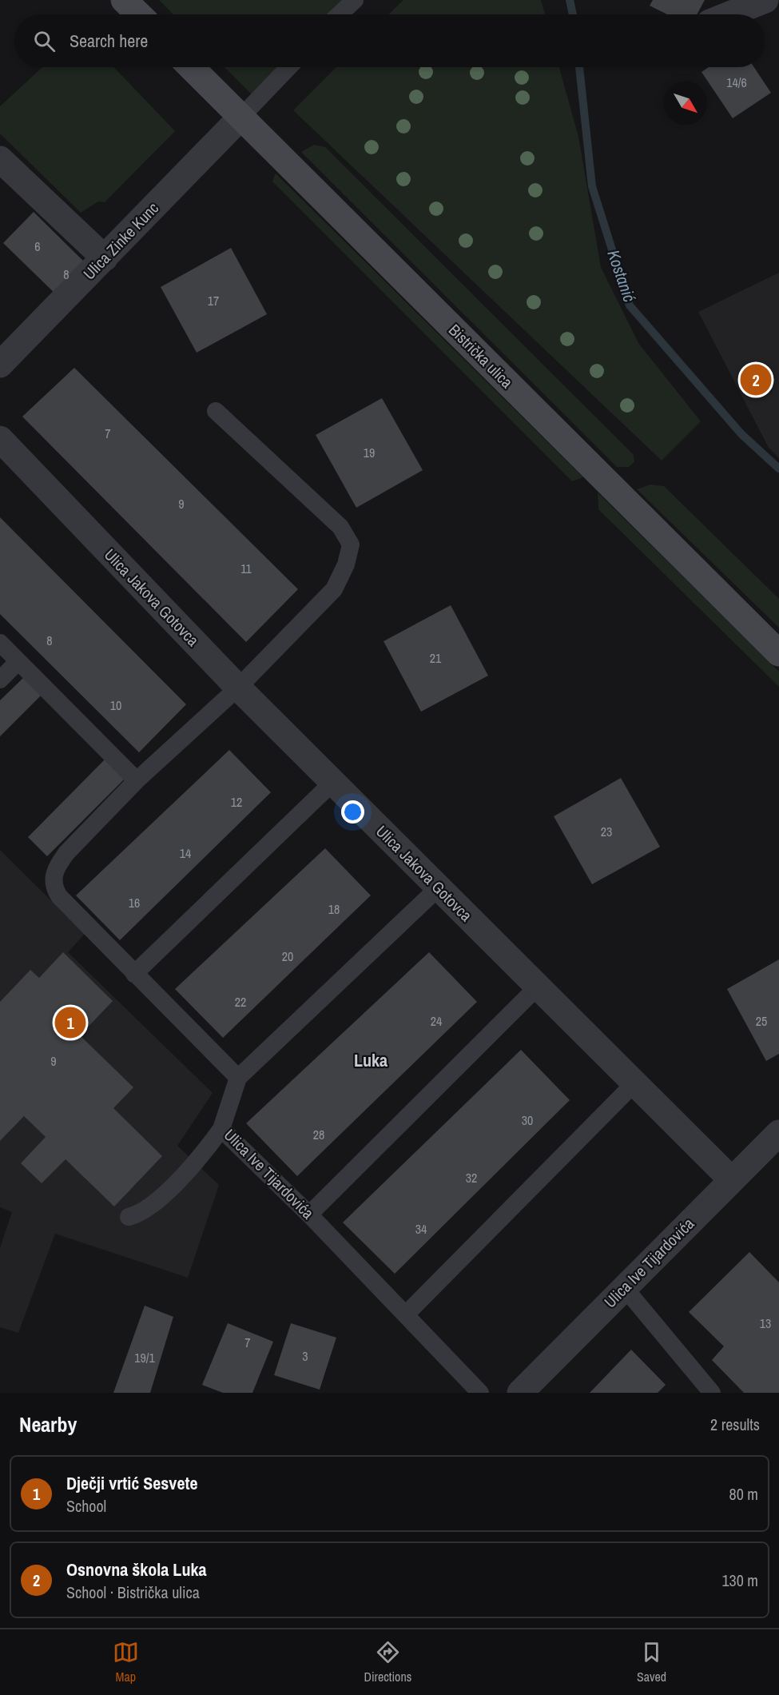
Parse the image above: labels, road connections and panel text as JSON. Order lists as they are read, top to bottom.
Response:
{
  "streets": {
    "main road": ["Bistrička ulica"],
    "street": ["Ulica Zinke Kunc", "Ulica Jakova Gotovca", "Ulica Ive Tijardovića"]
  },
  "crossings": [
    ["Ulica Zinke Kunc", "Bistrička ulica"],
    ["Ulica Jakova Gotovca", "Ulica Ive Tijardovića"]
  ],
  "districts": ["Luka"],
  "water": ["Kostanić"],
  "house_numbers": [
    "14/6",
    "6",
    "8",
    "17",
    "7",
    "19",
    "9",
    "11",
    "8",
    "21",
    "10",
    "12",
    "23",
    "14",
    "16",
    "18",
    "20",
    "22",
    "24",
    "25",
    "9",
    "30",
    "28",
    "32",
    "34",
    "13",
    "7",
    "3",
    "19/1"
  ],
  "north": "bottom right",
  "page": {
    "search": "Search here",
    "pins": ["2", "1"],
    "heading": ["Nearby", "2 results"],
    "list": [
      {
        "mark": "1",
        "name": "Dječji vrtić Sesvete",
        "note": "School",
        "value": "80 m"
      },
      {
        "mark": "2",
        "name": "Osnovna škola Luka",
        "note": "School · Bistrička ulica",
        "value": "130 m"
      }
    ],
    "nav": ["Map", "Directions", "Saved"]
  }
}
